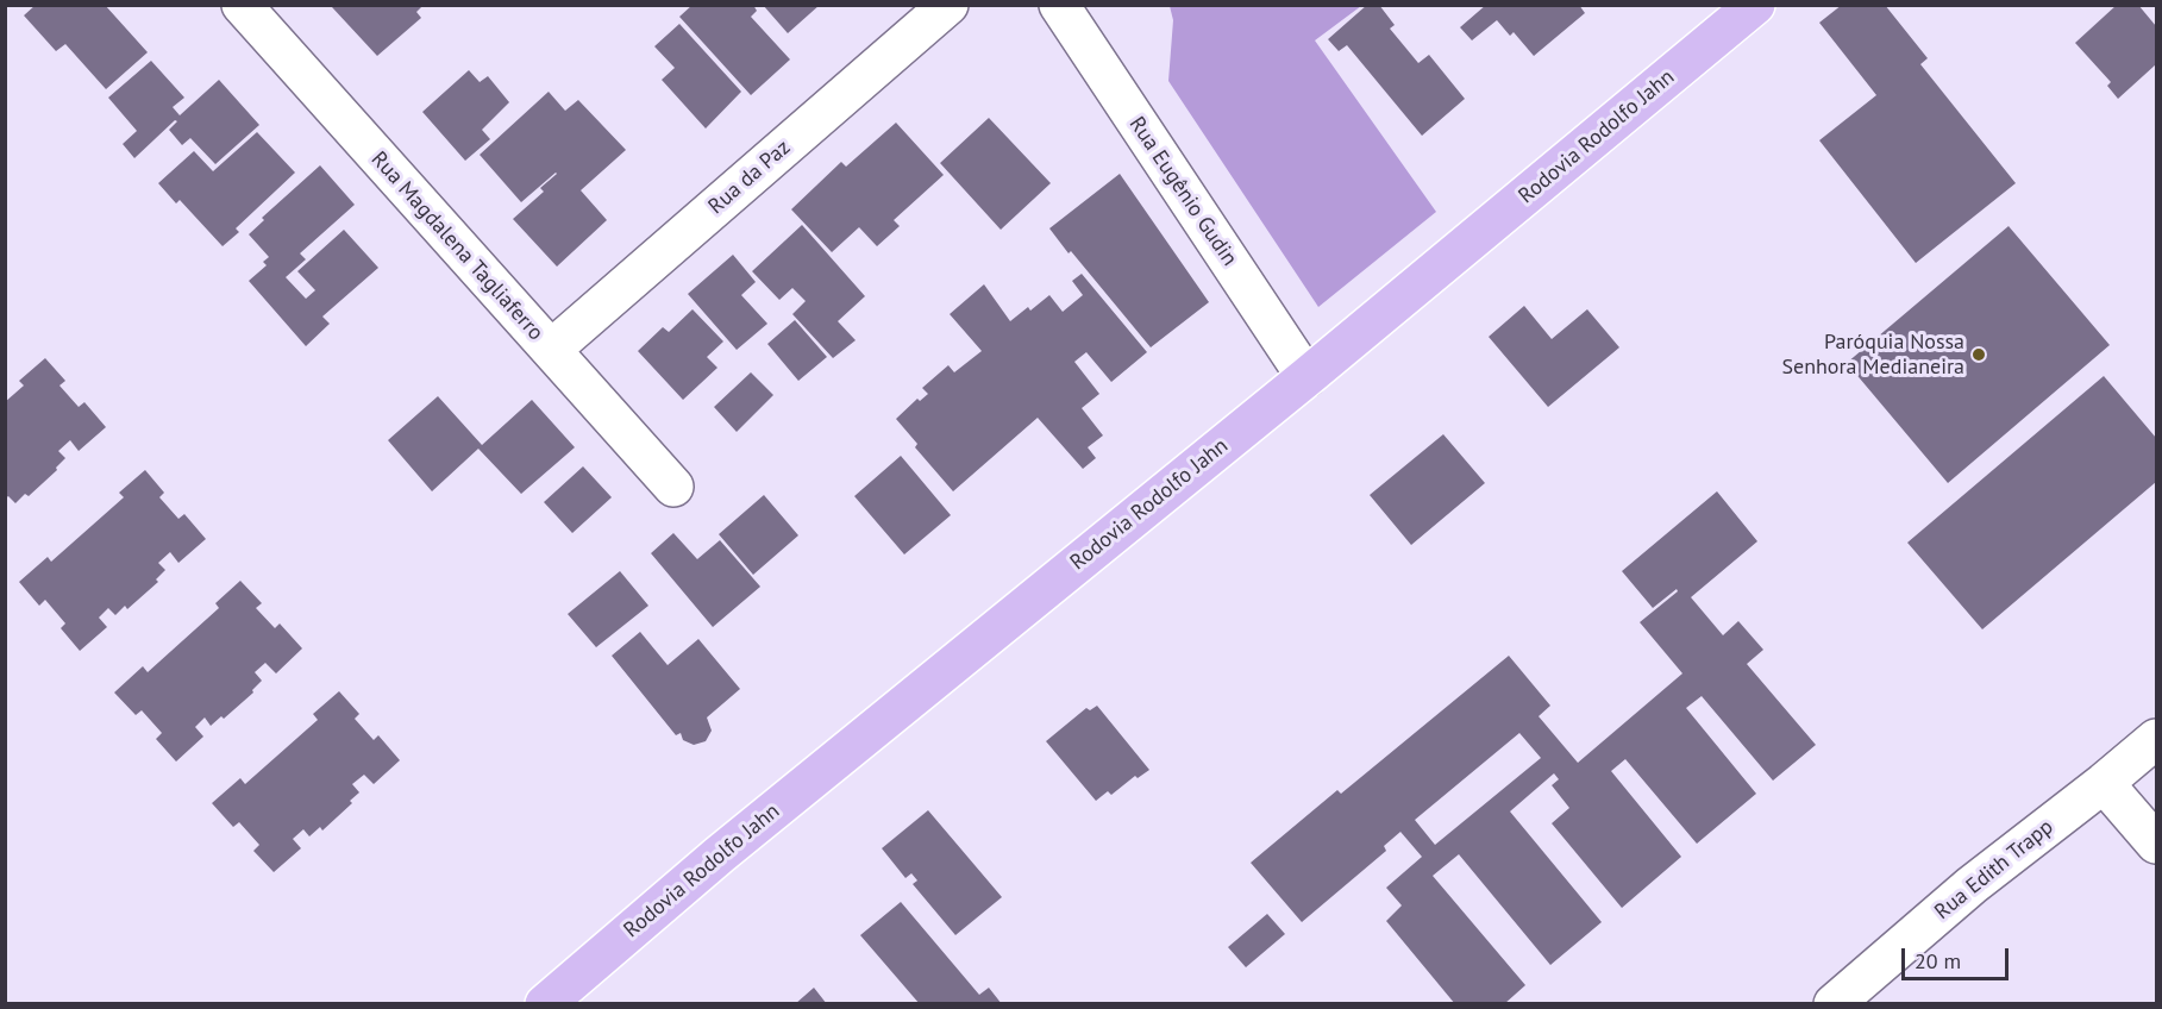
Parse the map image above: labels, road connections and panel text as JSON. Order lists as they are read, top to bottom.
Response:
{
  "streets": {
    "main road": ["Rodovia Rodolfo Jahn"],
    "street": [
      "Rua da Paz",
      "Rua Eugênio Gudin",
      "Rua Magdalena Tagliaferro",
      "Rua Edith Trapp"
    ]
  },
  "crossings": [
    ["Rodovia Rodolfo Jahn", "Rua Eugênio Gudin"],
    ["Rua da Paz", "Rua Magdalena Tagliaferro"]
  ],
  "places": ["Paróquia Nossa Senhora Medianeira"],
  "scale_bar": "20 m"
}
